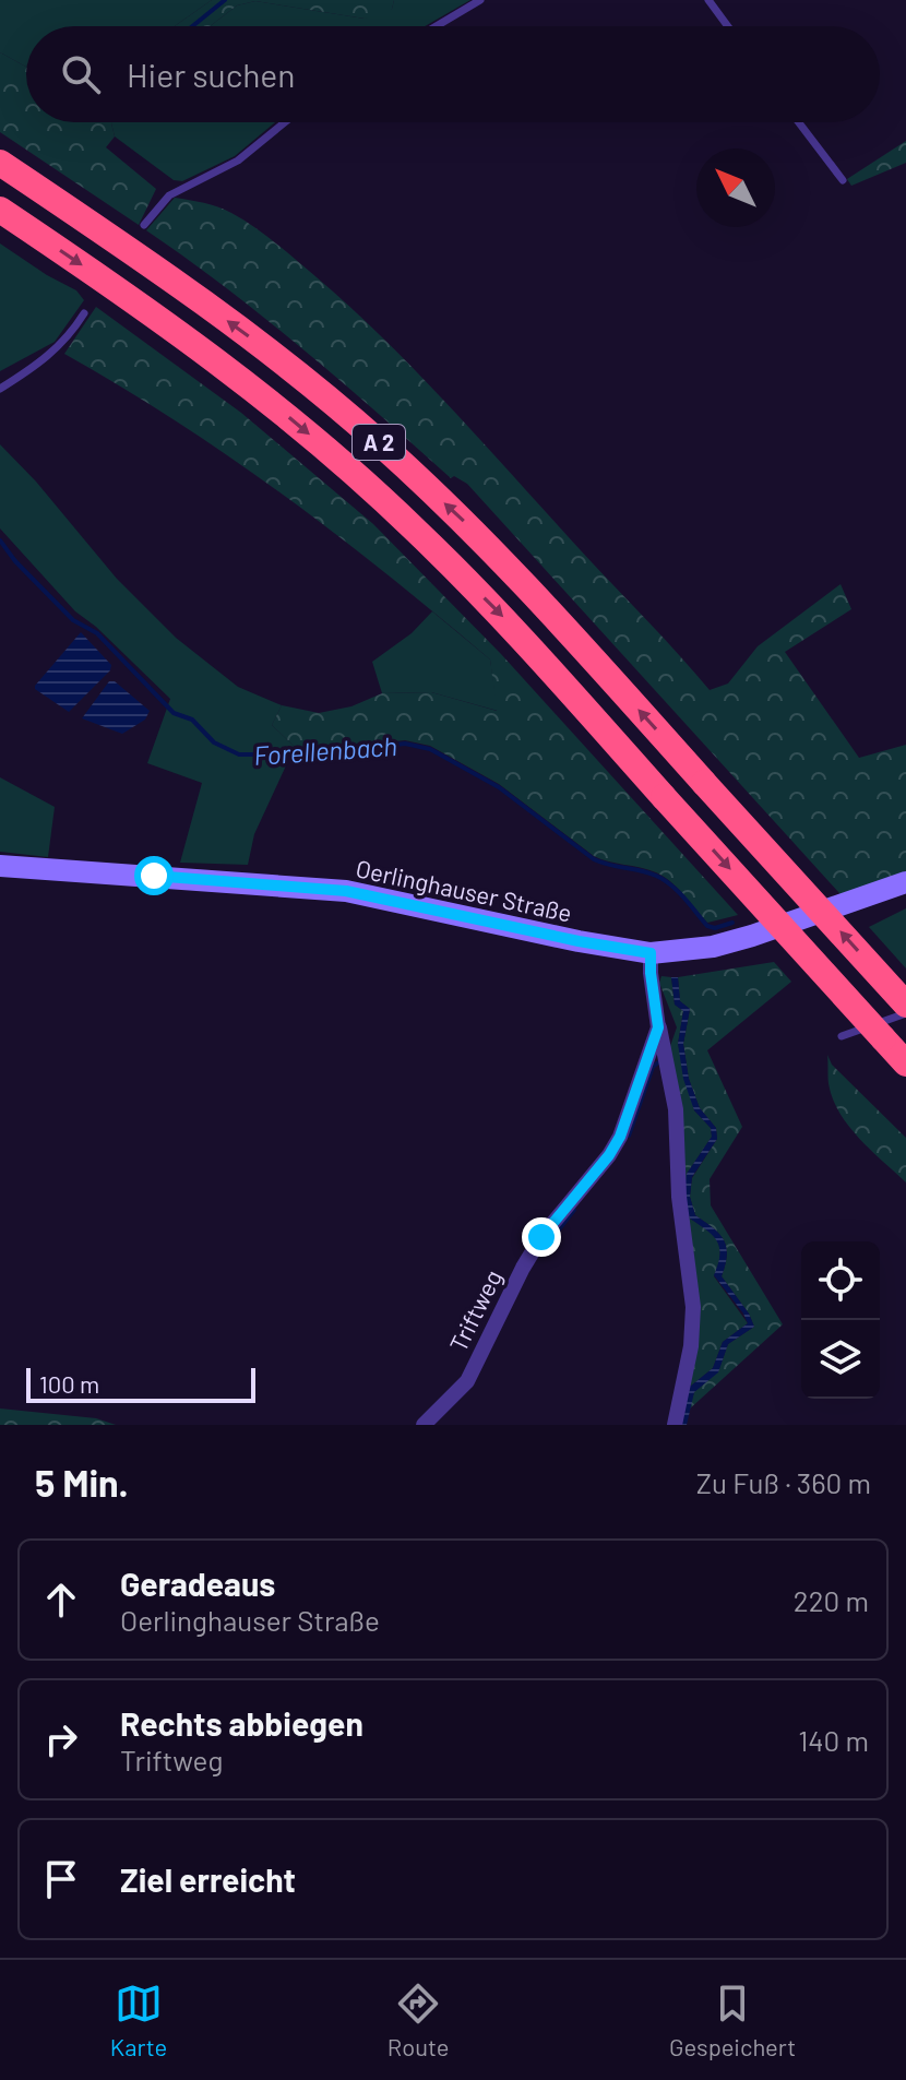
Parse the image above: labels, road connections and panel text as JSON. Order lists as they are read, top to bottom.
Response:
{
  "streets": {
    "highway": ["A 2"],
    "main road": ["Oerlinghauser Straße"],
    "street": ["Triftweg"]
  },
  "crossings": [
    ["Oerlinghauser Straße", "Triftweg"]
  ],
  "water": ["Forellenbach"],
  "scale_bar": "100 m",
  "north": "top left",
  "page": {
    "search": "Hier suchen",
    "scale": "100 m",
    "heading": ["5 Min.", "Zu Fuß · 360 m"],
    "list": [
      ["Geradeaus", "Oerlinghauser Straße", "220 m"],
      ["Rechts abbiegen", "Triftweg", "140 m"],
      "Ziel erreicht"
    ],
    "nav": ["Karte", "Route", "Gespeichert"]
  }
}
